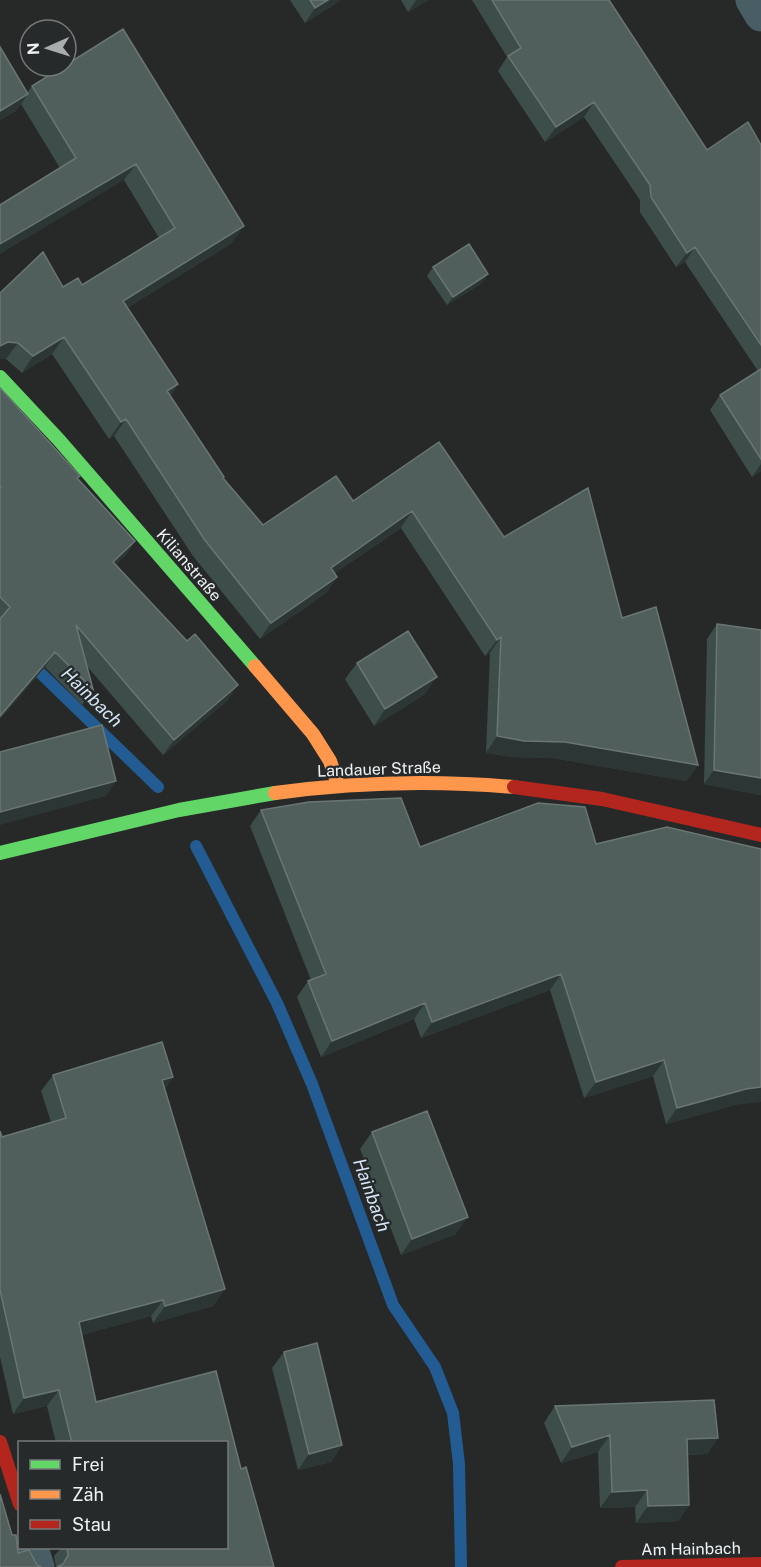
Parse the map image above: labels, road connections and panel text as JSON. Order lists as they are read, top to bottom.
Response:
{
  "streets": {
    "main road": ["Kilianstraße", "Landauer Straße", "Am Hainbach"]
  },
  "crossings": [
    ["Kilianstraße", "Landauer Straße"]
  ],
  "water": ["Hainbach"],
  "legend": ["Frei", "Zäh", "Stau"],
  "north": "left"
}
